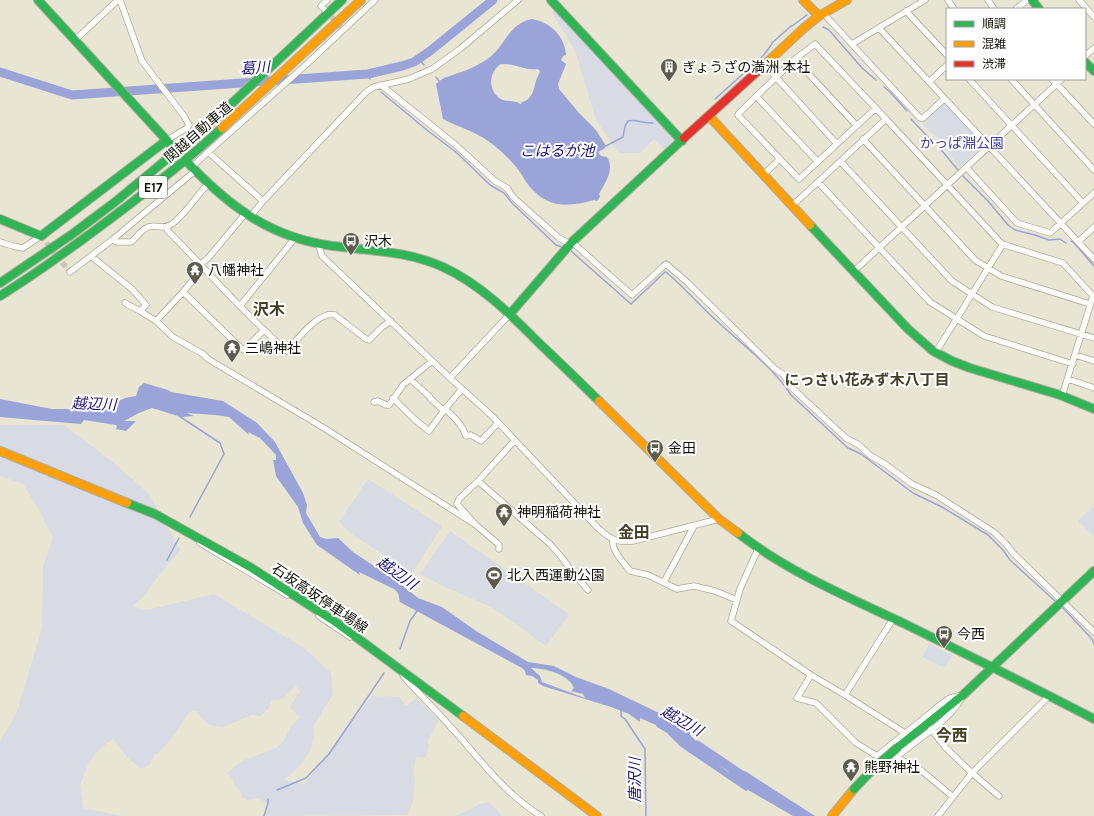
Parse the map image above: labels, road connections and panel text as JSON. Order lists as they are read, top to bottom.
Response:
{
  "streets": {
    "main road": ["関越自動車道", "E17", "石坂高坂停車場線"]
  },
  "districts": [
    "沢木",
    "にっさい花みず木八丁目",
    "金田",
    "今西"
  ],
  "water": [
    "葛川",
    "こはるが池",
    "越辺川",
    "唐沢川"
  ],
  "parks": ["かっぱ淵公園"],
  "places": {
    "building": ["ぎょうざの満洲 本社"],
    "bus stop": ["沢木", "金田", "今西"],
    "temple": [
      "八幡神社",
      "三嶋神社",
      "神明稲荷神社",
      "熊野神社"
    ],
    "sports": ["北入西運動公園"]
  },
  "legend": ["順調", "混雑", "渋滞"]
}
